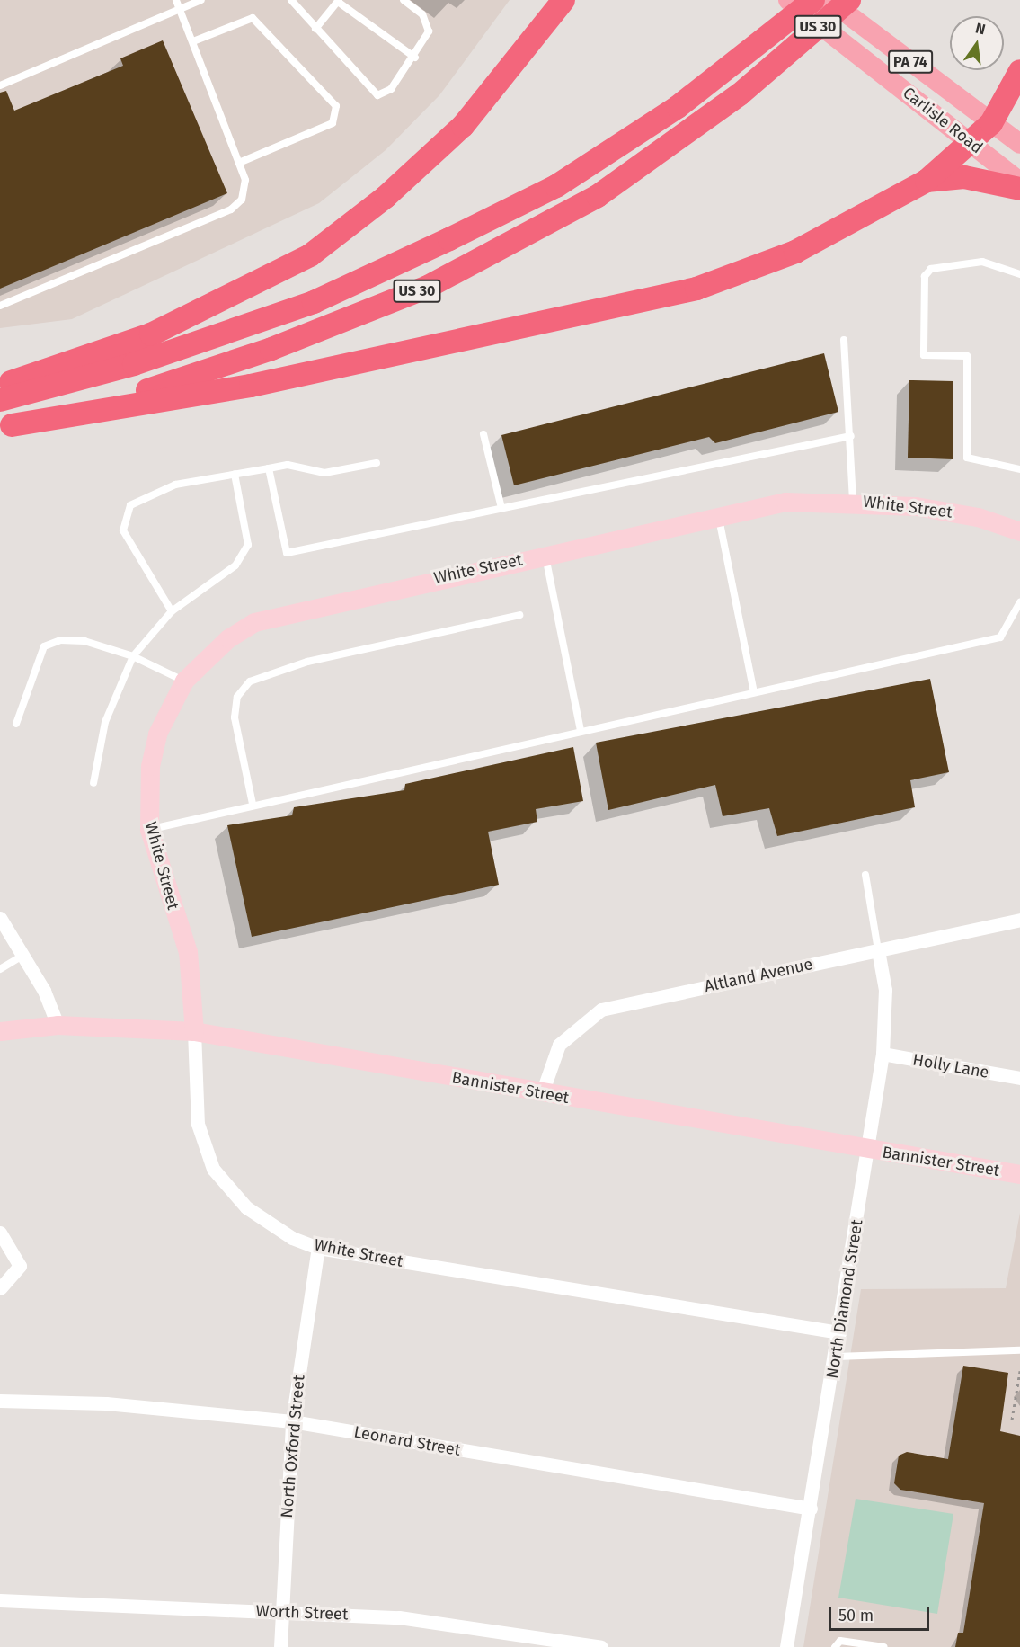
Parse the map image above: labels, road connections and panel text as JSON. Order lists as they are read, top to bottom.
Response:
{
  "streets": {
    "highway": ["US 30"],
    "main road": ["PA 74", "Carlisle Road"],
    "street": [
      "White Street",
      "Altland Avenue",
      "Holly Lane",
      "Bannister Street",
      "North Diamond Street",
      "Leonard Street",
      "North Oxford Street",
      "Worth Street"
    ]
  },
  "crossings": [
    ["White Street", "Bannister Street"],
    ["White Street", "North Diamond Street"],
    ["White Street", "North Oxford Street"],
    ["Altland Avenue", "Bannister Street"],
    ["Altland Avenue", "North Diamond Street"],
    ["Holly Lane", "North Diamond Street"],
    ["Bannister Street", "North Diamond Street"],
    ["North Diamond Street", "Leonard Street"],
    ["Leonard Street", "North Oxford Street"],
    ["North Oxford Street", "Worth Street"]
  ],
  "scale_bar": "50 m",
  "north": "top"
}
